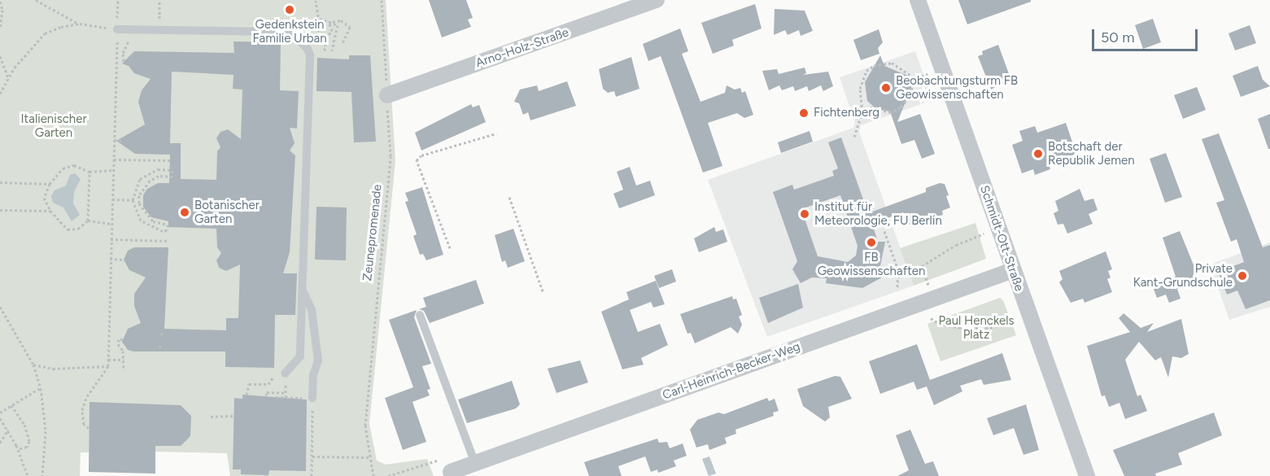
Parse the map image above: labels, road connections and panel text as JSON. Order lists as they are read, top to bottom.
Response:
{
  "streets": {
    "street": ["Arno-Holz-Straße", "Schmidt-Ott-Straße", "Carl-Heinrich-Becker-Weg"],
    "path": ["Zeunepromenade"]
  },
  "crossings": [
    ["Arno-Holz-Straße", "Zeunepromenade"],
    ["Schmidt-Ott-Straße", "Carl-Heinrich-Becker-Weg"]
  ],
  "parks": ["Italienischer Garten", "Paul Henckels Platz"],
  "places": [
    "Gedenkstein Familie Urban",
    "Beobachtungsturm FB Geowissenschaften",
    "Fichtenberg",
    "Botschaft der Republik Jemen",
    "Botanischer Garten",
    "Institut für Meteorologie, FU Berlin",
    "FB Geowissenschaften",
    "Private Kant-Grundschule"
  ],
  "scale_bar": "50 m"
}
